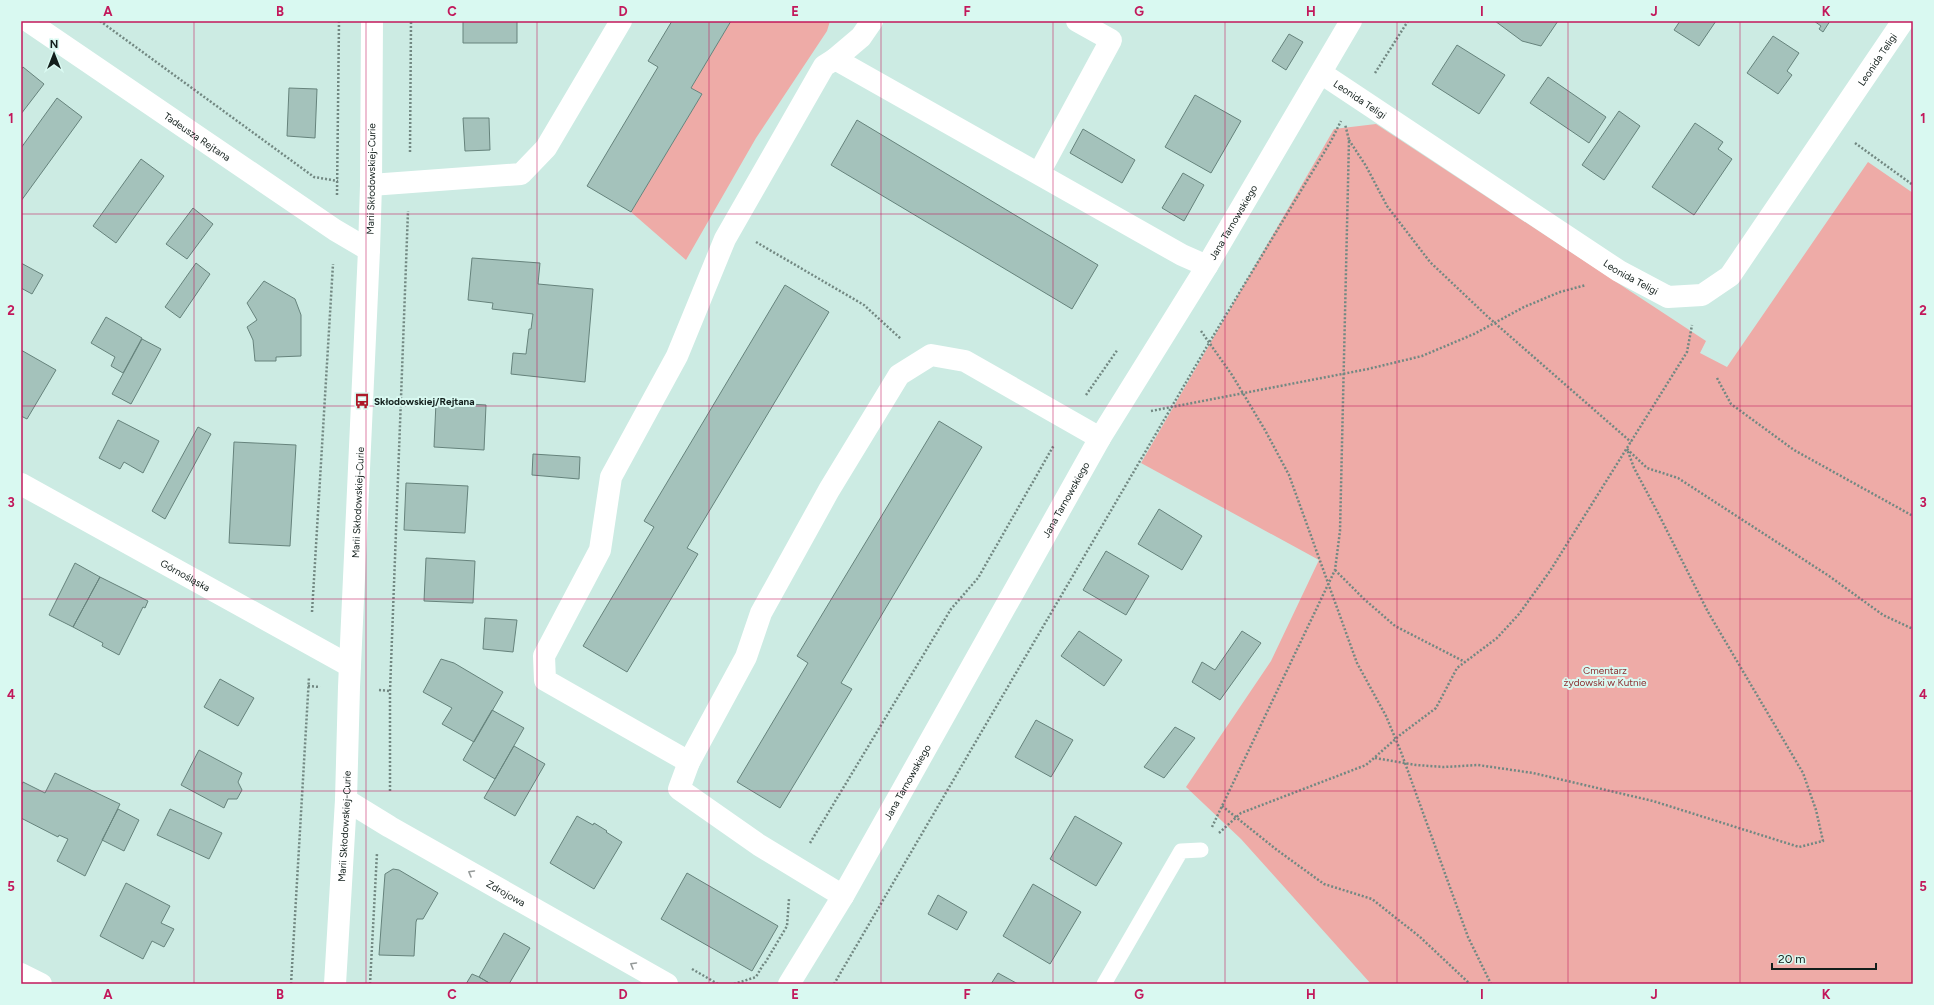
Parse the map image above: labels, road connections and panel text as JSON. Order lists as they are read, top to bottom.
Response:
{
  "streets": {
    "street": [
      "Leonida Teligi",
      "Tadeusza Rejtana",
      "Marii Skłodowskiej-Curie",
      "Jana Tarnowskiego",
      "Górnośląska",
      "Zdrojowa"
    ]
  },
  "crossings": [
    ["Leonida Teligi", "Jana Tarnowskiego"],
    ["Tadeusza Rejtana", "Marii Skłodowskiej-Curie"],
    ["Marii Skłodowskiej-Curie", "Górnośląska"],
    ["Marii Skłodowskiej-Curie", "Zdrojowa"]
  ],
  "one_way": ["Zdrojowa"],
  "parks": ["Cmentarz żydowski w Kutnie"],
  "places": {
    "bus stop": ["Skłodowskiej/Rejtana"]
  },
  "scale_bar": "20 m",
  "north": "top",
  "grid": {
    "columns": [
      "A",
      "B",
      "C",
      "D",
      "E",
      "F",
      "G",
      "H",
      "I",
      "J",
      "K"
    ],
    "rows": [
      "1",
      "2",
      "3",
      "4",
      "5"
    ]
  }
}
